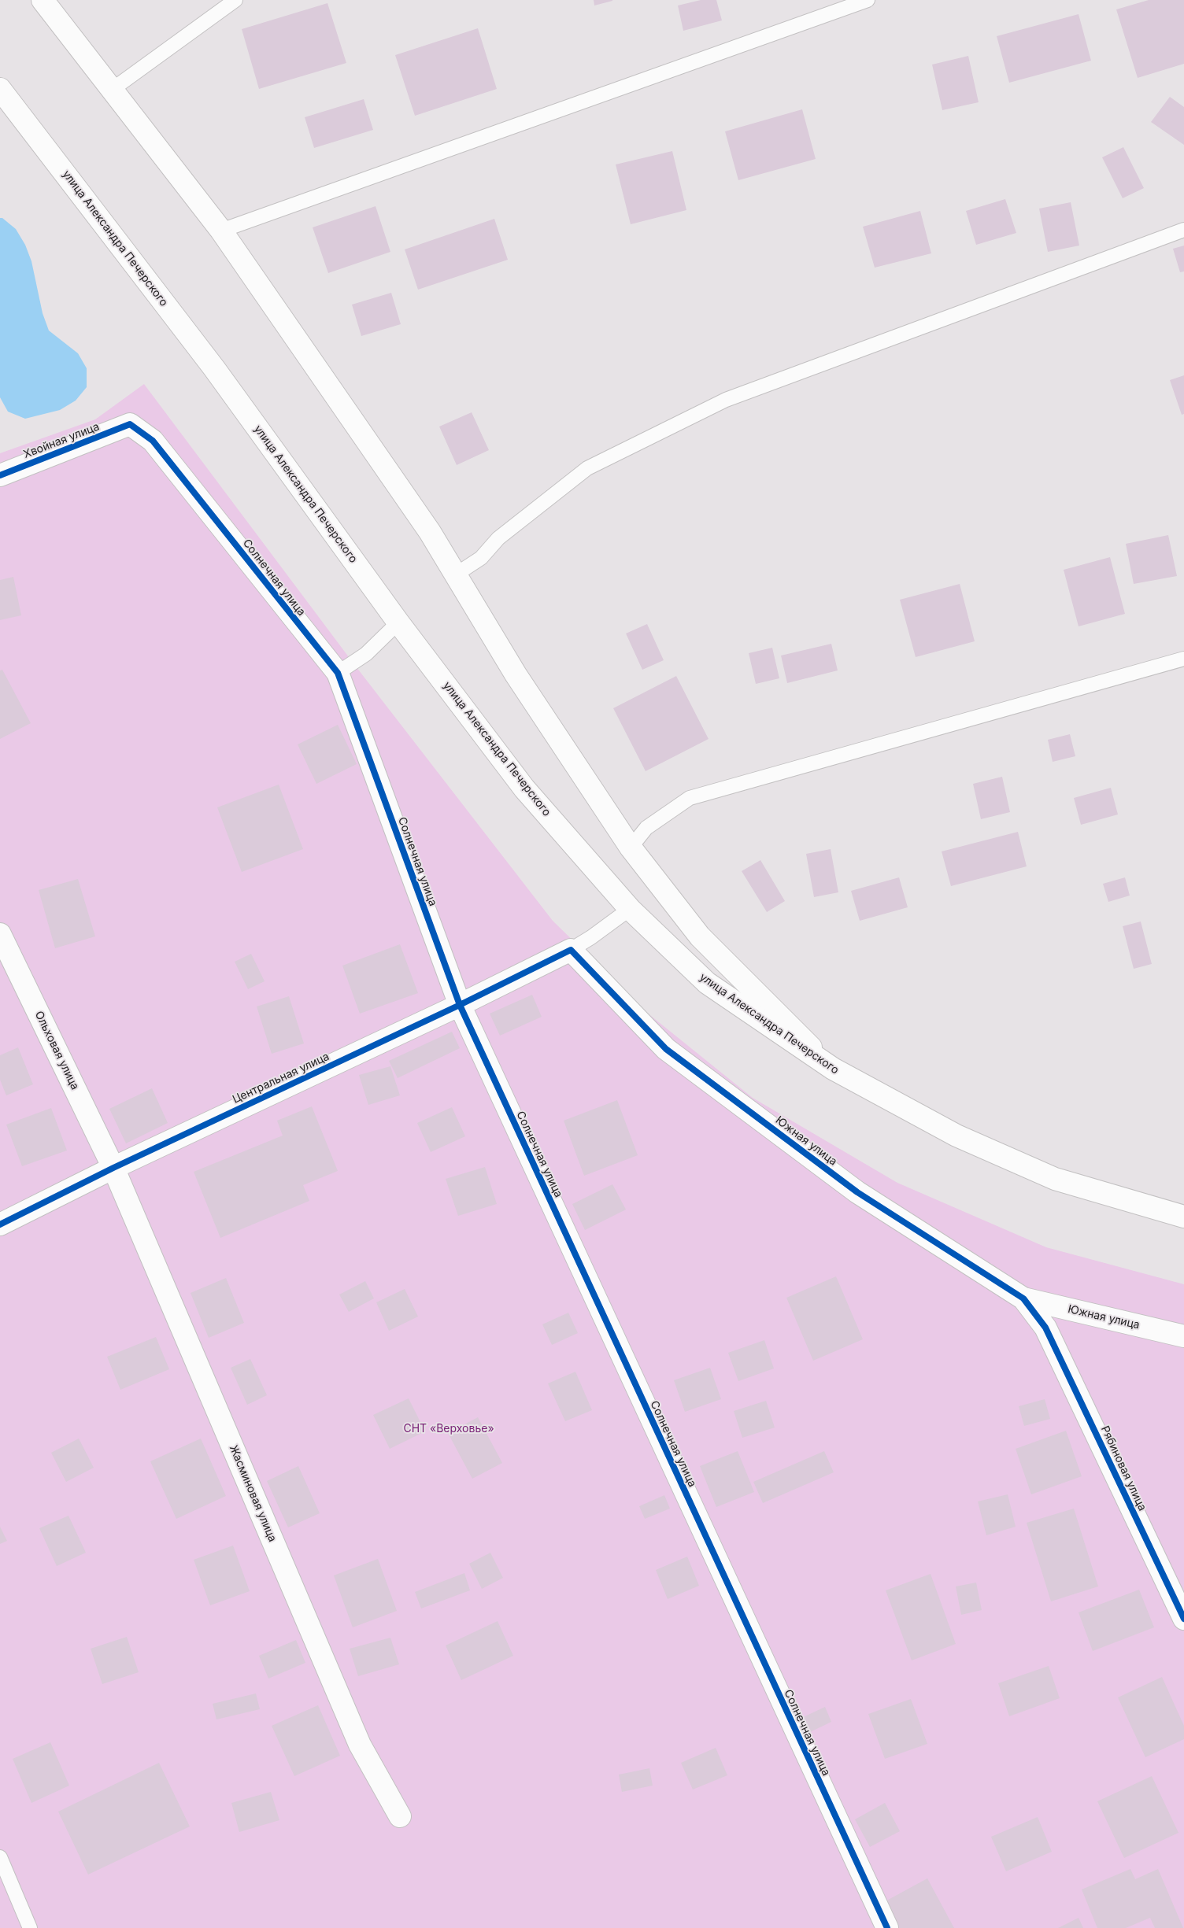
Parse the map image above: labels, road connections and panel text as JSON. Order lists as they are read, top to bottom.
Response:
{
  "streets": {
    "street": [
      "улица Александра Печерского",
      "Хвойная улица",
      "Солнечная улица",
      "Ольховая улица",
      "Центральная улица",
      "Южная улица",
      "Рябиновая улица",
      "Жасминовая улица"
    ]
  },
  "crossings": [
    ["Хвойная улица", "Солнечная улица"],
    ["Солнечная улица", "Центральная улица"],
    ["Ольховая улица", "Центральная улица"],
    ["Ольховая улица", "Жасминовая улица"],
    ["Центральная улица", "Южная улица"],
    ["Центральная улица", "Жасминовая улица"],
    ["Южная улица", "Рябиновая улица"]
  ],
  "parks": ["СНТ «Верховье»"]
}
